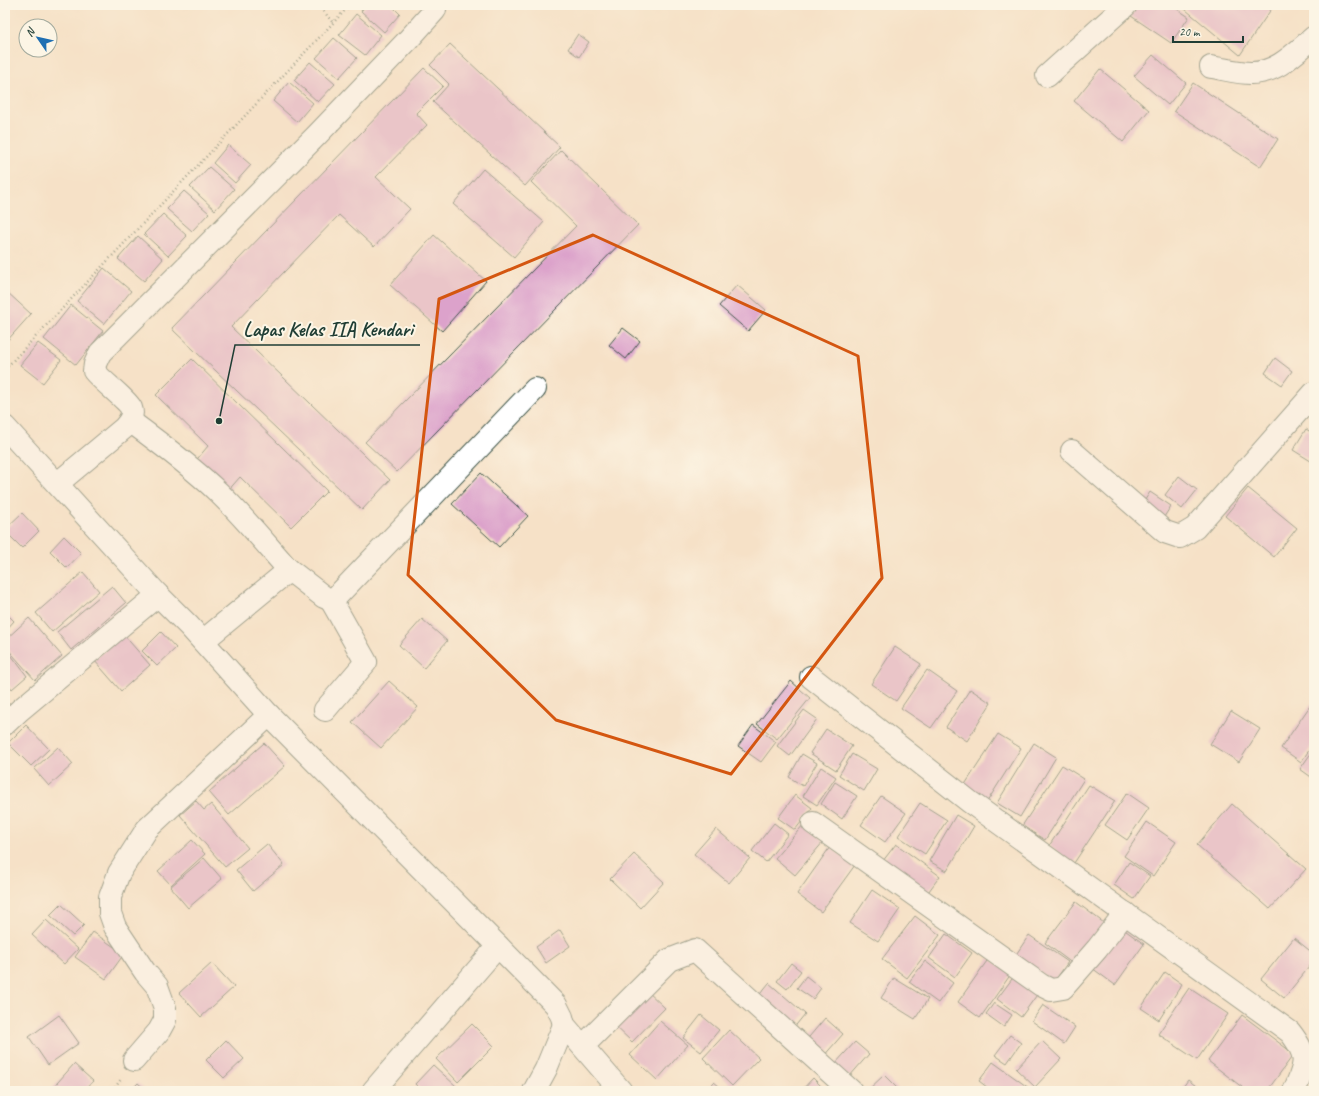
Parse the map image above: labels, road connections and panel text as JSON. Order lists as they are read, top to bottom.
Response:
{
  "places": ["Lapas Kelas IIA Kendari"],
  "scale_bar": "20 m",
  "north": "top left"
}
